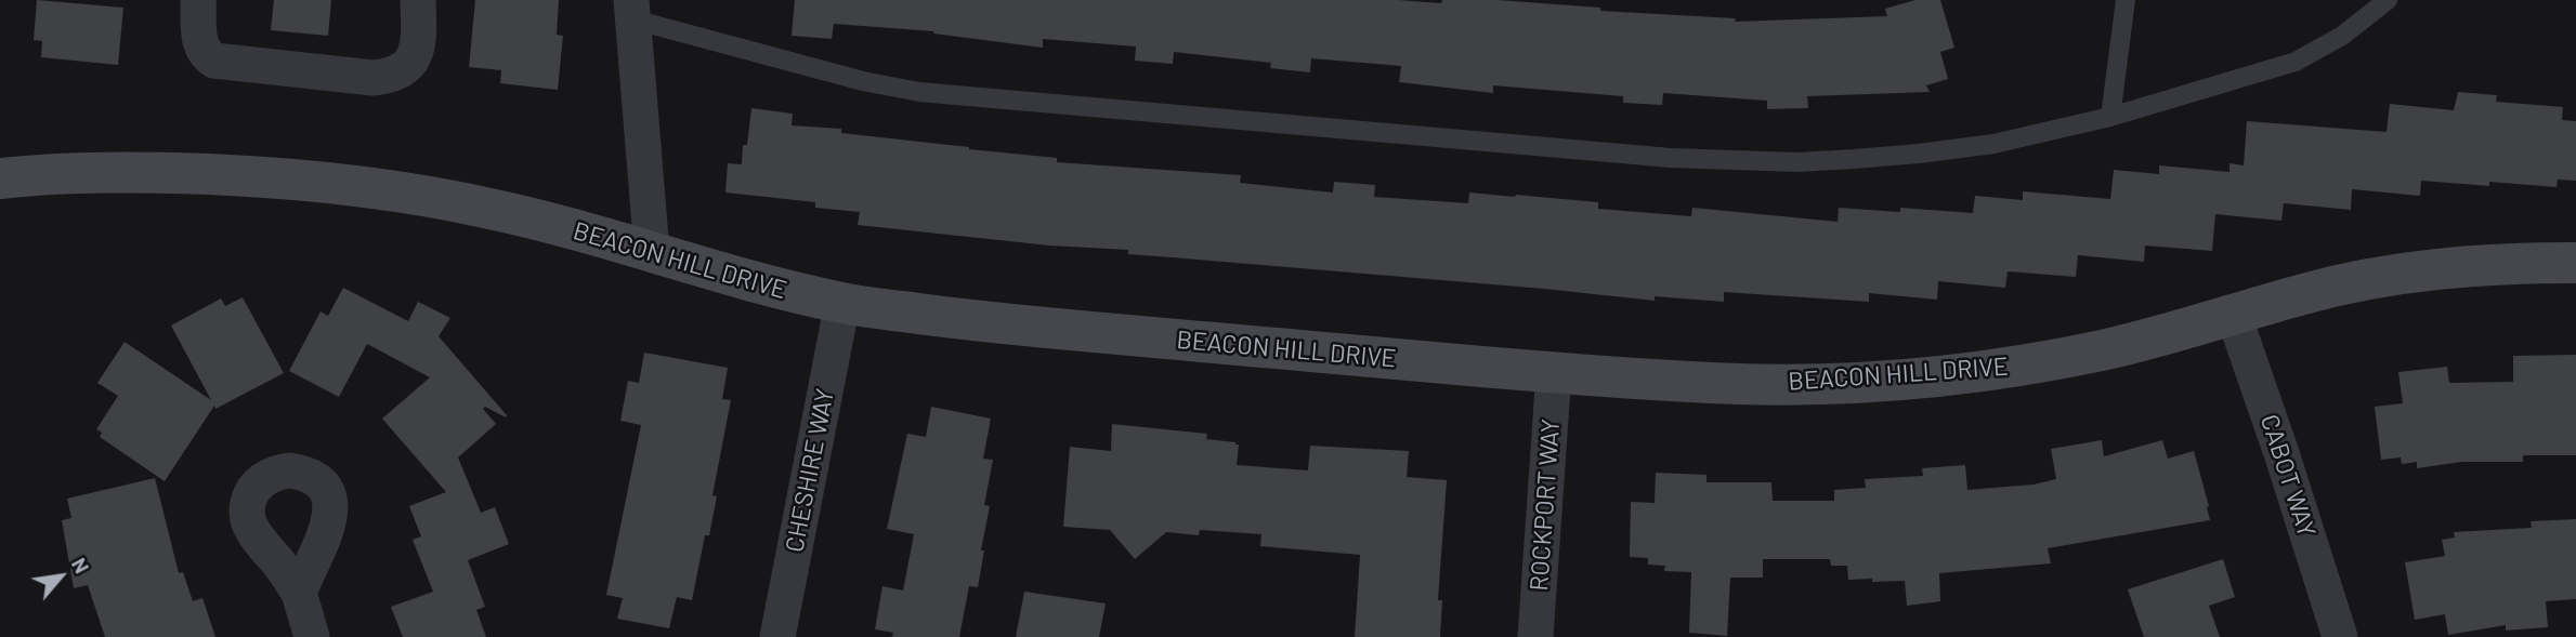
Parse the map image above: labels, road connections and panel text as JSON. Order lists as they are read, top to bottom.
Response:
{
  "streets": {
    "street": [
      "BEACON HILL DRIVE",
      "CHESHIRE WAY",
      "CABOT WAY",
      "ROCKPORT WAY"
    ]
  },
  "crossings": [
    ["BEACON HILL DRIVE", "CHESHIRE WAY"],
    ["BEACON HILL DRIVE", "CABOT WAY"],
    ["BEACON HILL DRIVE", "ROCKPORT WAY"]
  ],
  "north": "top right"
}
